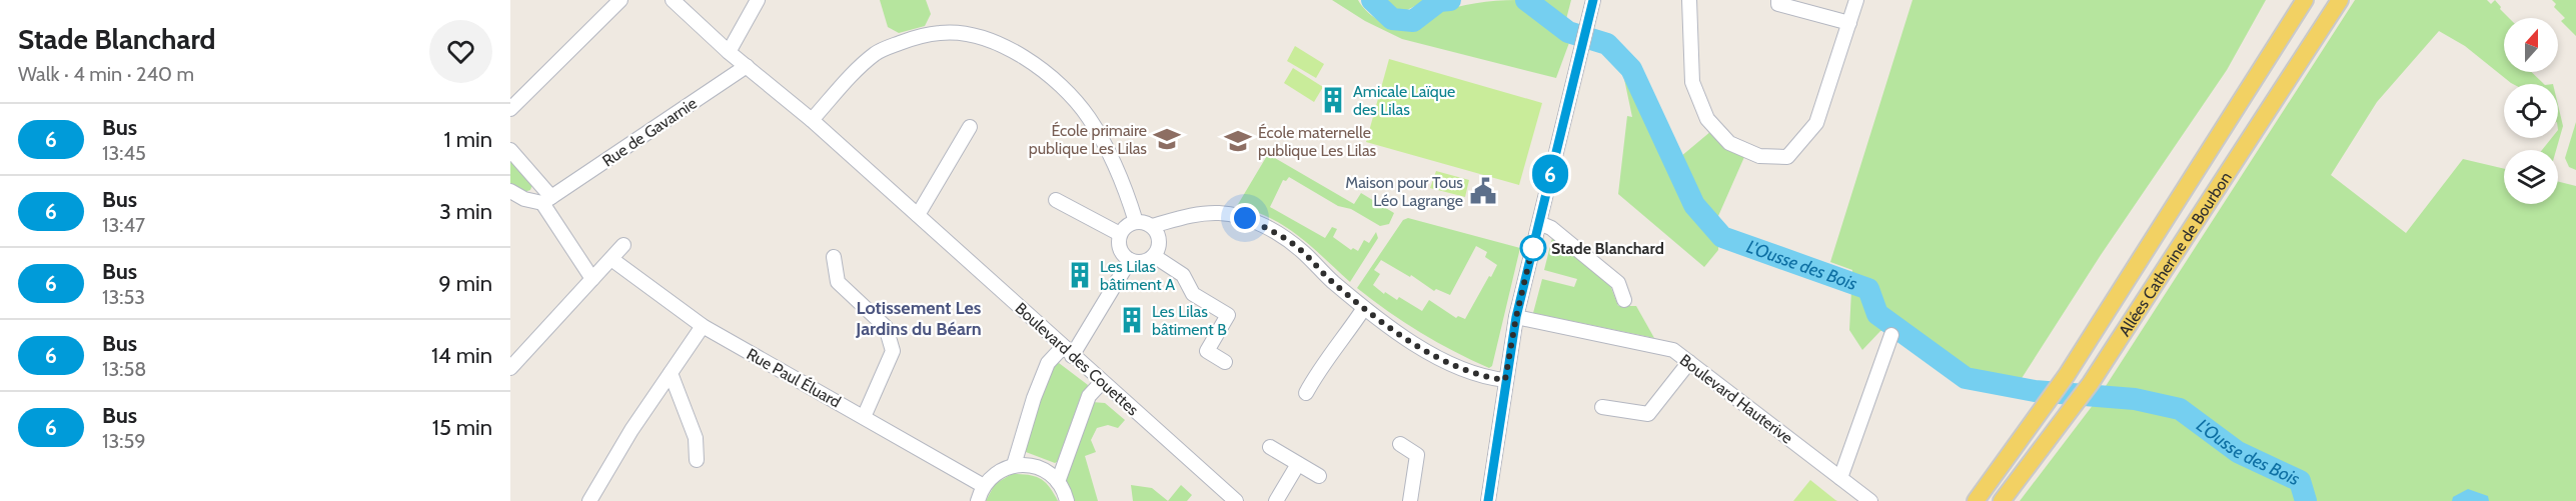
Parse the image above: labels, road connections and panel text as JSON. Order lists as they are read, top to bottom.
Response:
{
  "streets": {
    "main road": ["Allées Catherine de Bourbon"],
    "street": [
      "Rue de Gavarnie",
      "Boulevard des Couettes",
      "Rue Paul Éluard",
      "Boulevard Hauterive"
    ]
  },
  "crossings": [
    ["Rue de Gavarnie", "Boulevard des Couettes"]
  ],
  "districts": ["Lotissement Les Jardins du Béarn"],
  "water": ["L'Ousse des Bois"],
  "places": {
    "building": ["Amicale Laïque des Lilas", "Les Lilas bâtiment A", "Les Lilas bâtiment B"],
    "school or university": ["École primaire publique Les Lilas", "École maternelle publique Les Lilas"],
    "public building": ["Maison pour Tous Léo Lagrange"],
    "other": ["Stade Blanchard"]
  },
  "lines": ["bus line 6"],
  "north": "top",
  "page": {
    "heading": ["Stade Blanchard", "Walk · 4 min · 240 m"],
    "on_map": "6",
    "list": [
      {
        "mark": "6",
        "name": "Bus",
        "note": "13:45",
        "value": "1 min"
      },
      {
        "mark": "6",
        "name": "Bus",
        "note": "13:47",
        "value": "3 min"
      },
      {
        "mark": "6",
        "name": "Bus",
        "note": "13:53",
        "value": "9 min"
      },
      {
        "mark": "6",
        "name": "Bus",
        "note": "13:58",
        "value": "14 min"
      },
      {
        "mark": "6",
        "name": "Bus",
        "note": "13:59",
        "value": "15 min"
      }
    ]
  }
}
